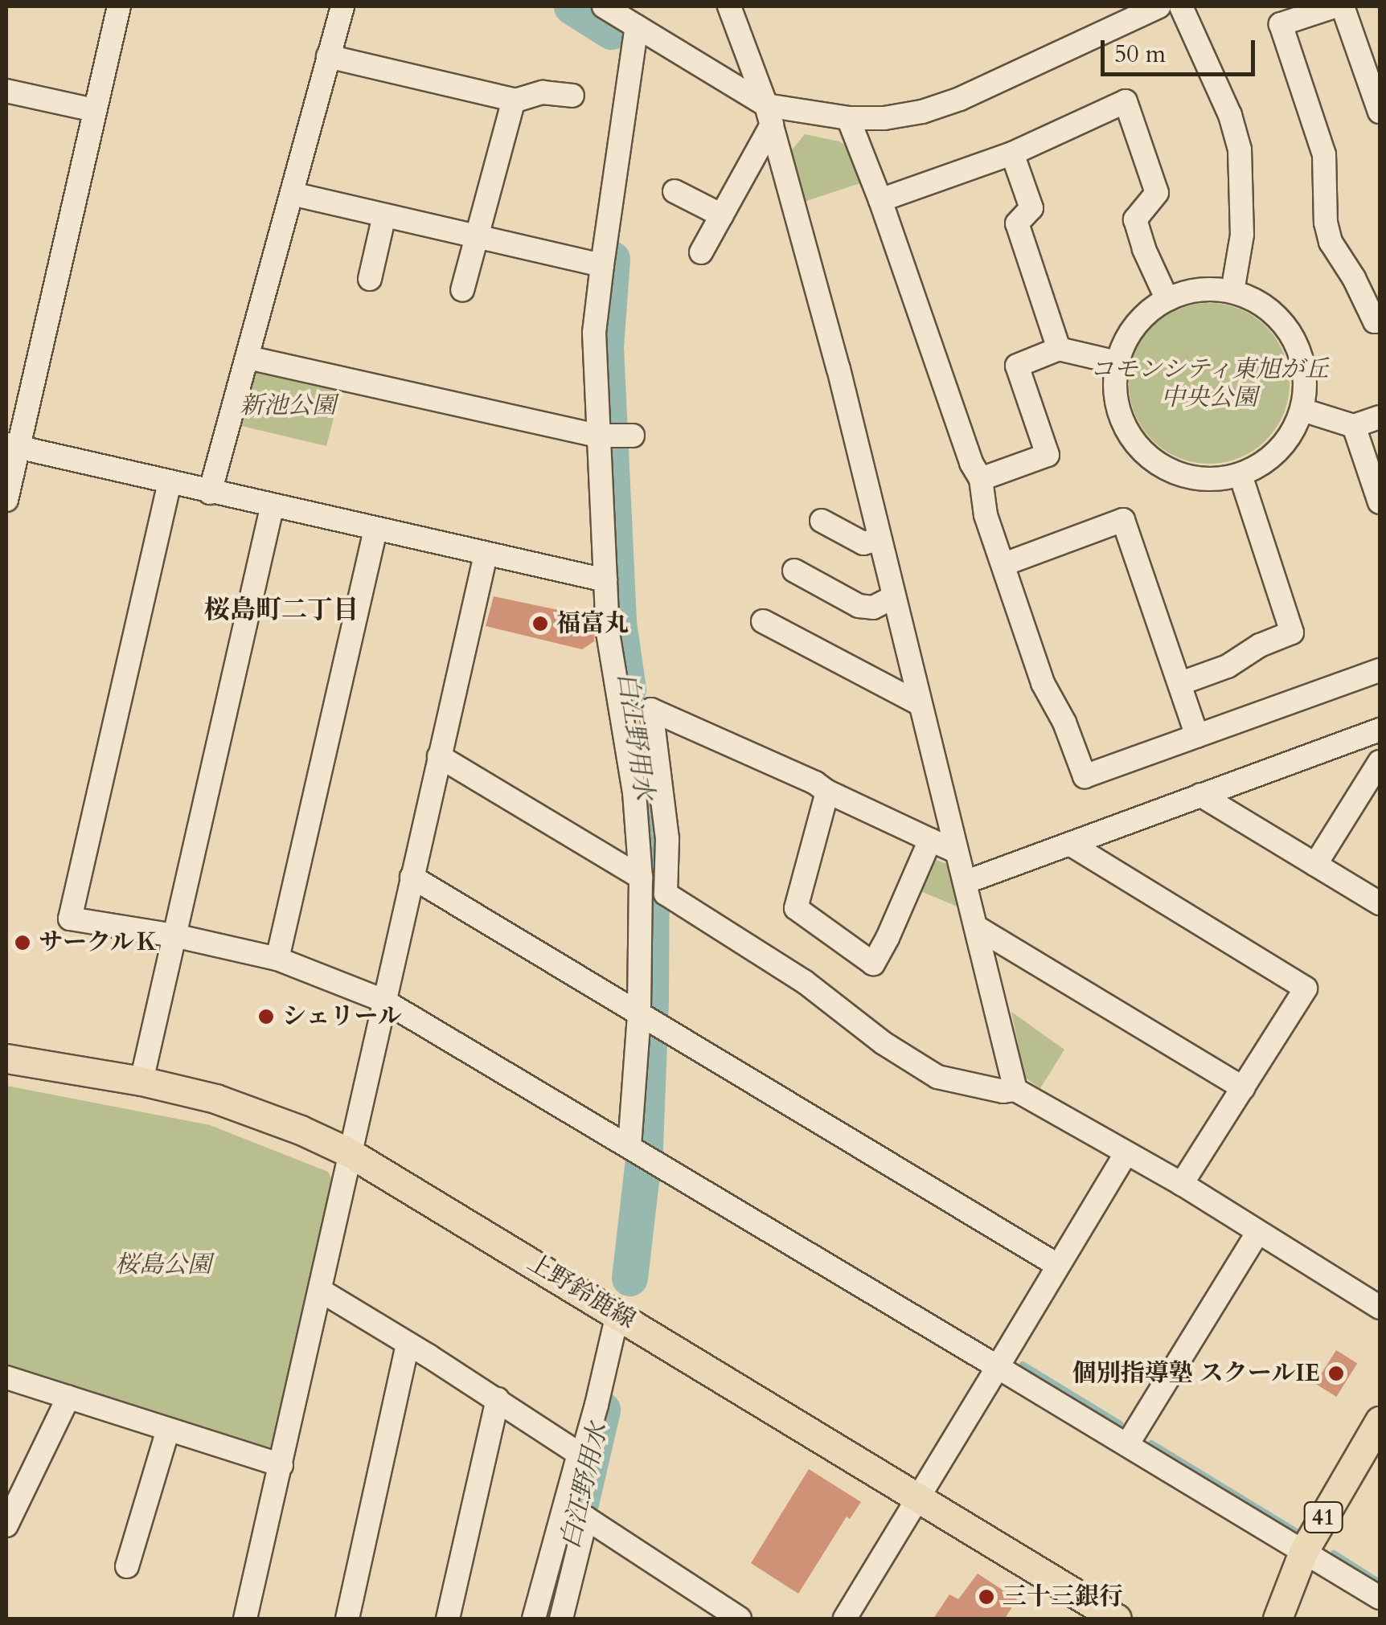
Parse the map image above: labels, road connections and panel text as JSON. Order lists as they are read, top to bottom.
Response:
{
  "streets": {
    "main road": ["上野鈴鹿線", "41"]
  },
  "districts": ["桜島町二丁目"],
  "water": ["白江野用水"],
  "parks": ["コモンシティ東旭が丘 中央公園", "新池公園", "桜島公園"],
  "places": [
    "福富丸",
    "サークルＫ",
    "シェリール",
    "個別指導塾 スクールIE",
    "三十三銀行"
  ],
  "scale_bar": "50 m"
}
